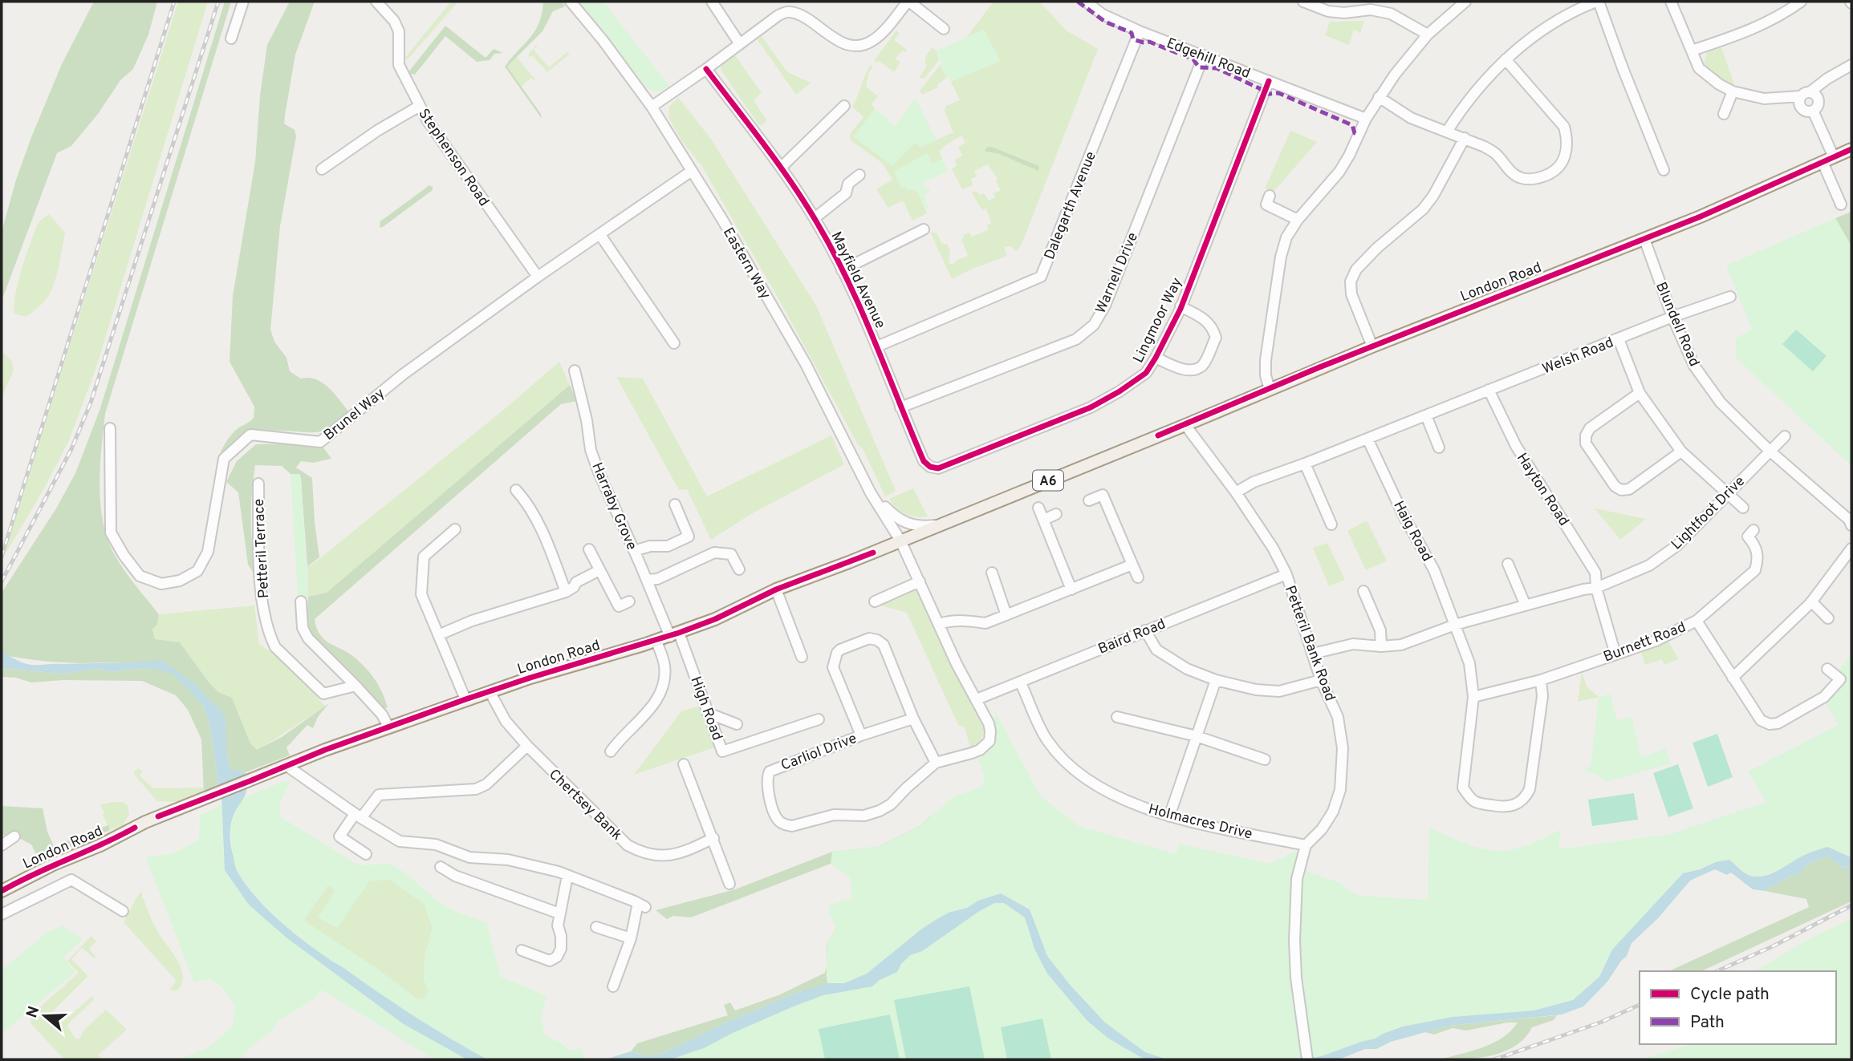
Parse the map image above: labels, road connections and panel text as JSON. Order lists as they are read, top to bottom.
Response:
{
  "streets": {
    "main road": ["London Road", "A6"],
    "street": [
      "Edgehill Road",
      "Stephenson Road",
      "Dalegarth Avenue",
      "Eastern Way",
      "Warnell Drive",
      "Mayfield Avenue",
      "Lingmoor Way",
      "Blundell Road",
      "Welsh Road",
      "Brunel Way",
      "Hayton Road",
      "Harraby Grove",
      "Lightfoot Drive",
      "Haig Road",
      "Petteril Terrace",
      "Baird Road",
      "Burnett Road",
      "Petteril Bank Road",
      "High Road",
      "Carliol Drive",
      "Chertsey Bank",
      "Holmacres Drive"
    ]
  },
  "crossings": [
    ["Edgehill Road", "Dalegarth Avenue"],
    ["Edgehill Road", "Warnell Drive"],
    ["Edgehill Road", "Lingmoor Way"],
    ["Stephenson Road", "Brunel Way"],
    ["Dalegarth Avenue", "Mayfield Avenue"],
    ["Eastern Way", "London Road"],
    ["Eastern Way", "Brunel Way"],
    ["Eastern Way", "Carliol Drive"],
    ["Warnell Drive", "Mayfield Avenue"],
    ["Mayfield Avenue", "Lingmoor Way"],
    ["London Road", "Blundell Road"],
    ["London Road", "Harraby Grove"],
    ["London Road", "Petteril Bank Road"],
    ["London Road", "High Road"],
    ["London Road", "Carliol Drive"],
    ["London Road", "Chertsey Bank"],
    ["Blundell Road", "Welsh Road"],
    ["Blundell Road", "Lightfoot Drive"],
    ["Welsh Road", "Hayton Road"],
    ["Welsh Road", "Haig Road"],
    ["Welsh Road", "Petteril Bank Road"],
    ["Hayton Road", "Lightfoot Drive"],
    ["Hayton Road", "Burnett Road"],
    ["Harraby Grove", "High Road"],
    ["Lightfoot Drive", "Haig Road"],
    ["Lightfoot Drive", "Petteril Bank Road"],
    ["Haig Road", "Burnett Road"],
    ["Baird Road", "Petteril Bank Road"],
    ["Baird Road", "Carliol Drive"],
    ["Baird Road", "Holmacres Drive"],
    ["Petteril Bank Road", "Holmacres Drive"]
  ],
  "legend": ["Cycle path", "Path"],
  "north": "left"
}
